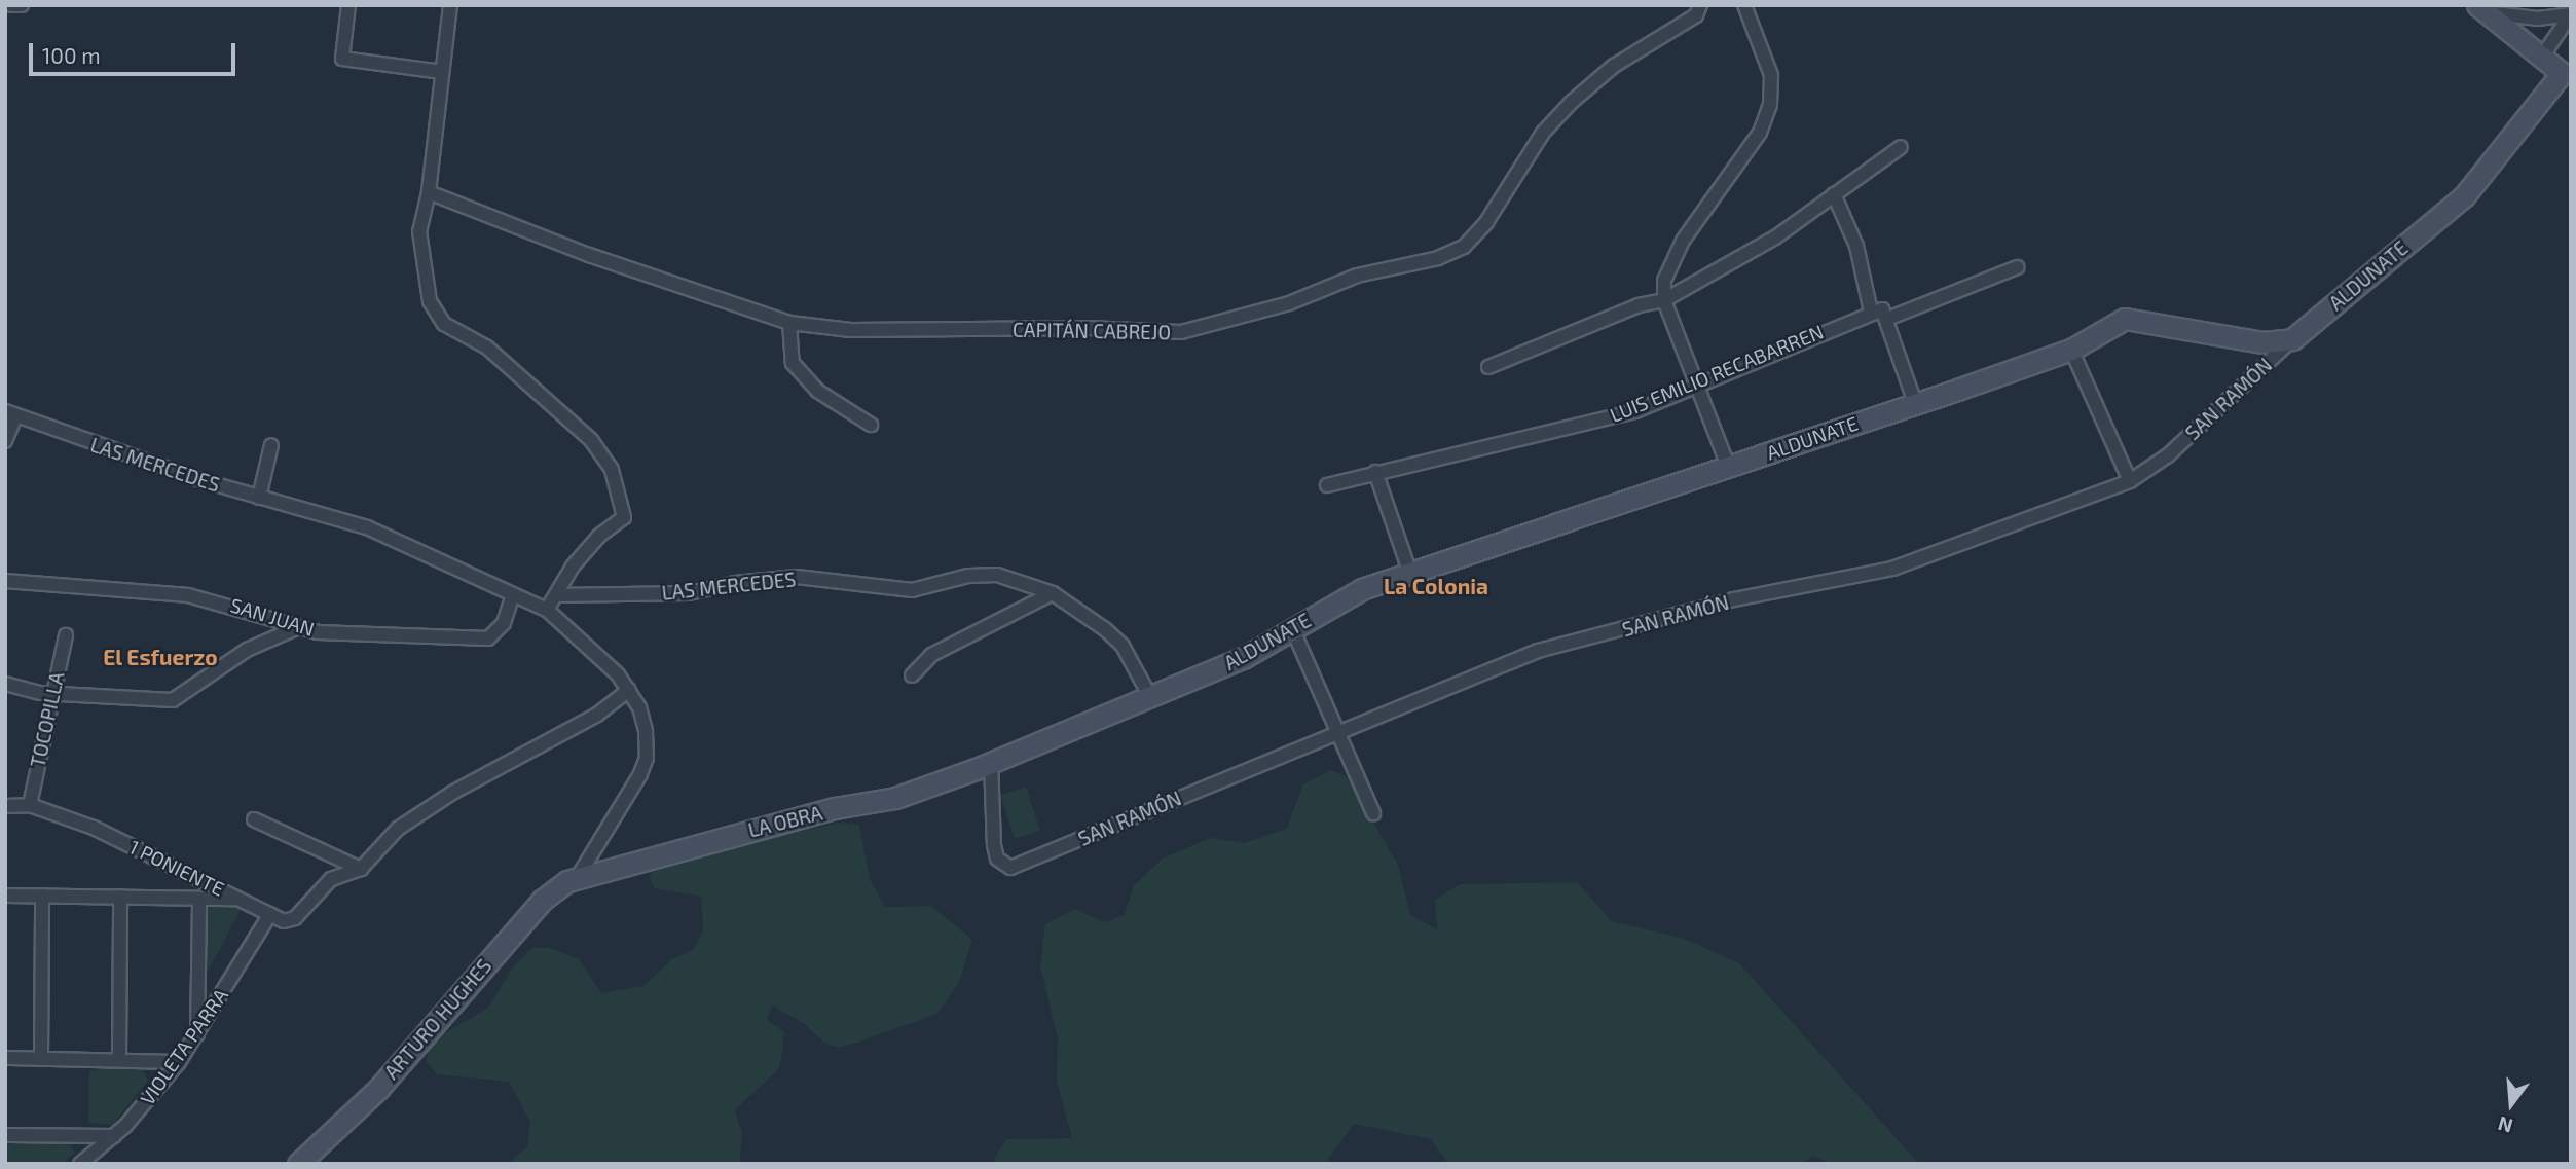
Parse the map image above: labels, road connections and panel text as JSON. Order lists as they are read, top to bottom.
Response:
{
  "streets": {
    "street": [
      "ALDUNATE",
      "CAPITÁN CABREJO",
      "LUIS EMILIO RECABARREN",
      "SAN RAMÓN",
      "LAS MERCEDES",
      "SAN JUAN",
      "TOCOPILLA",
      "LA OBRA",
      "1 PONIENTE",
      "ARTURO HUGHES",
      "VIOLETA PARRA"
    ]
  },
  "crossings": [
    ["ALDUNATE", "SAN RAMÓN"],
    ["ALDUNATE", "LAS MERCEDES"],
    ["ALDUNATE", "LA OBRA"],
    ["SAN RAMÓN", "LA OBRA"],
    ["LAS MERCEDES", "SAN JUAN"],
    ["LAS MERCEDES", "LA OBRA"],
    ["LAS MERCEDES", "ARTURO HUGHES"],
    ["TOCOPILLA", "1 PONIENTE"],
    ["LA OBRA", "ARTURO HUGHES"],
    ["1 PONIENTE", "VIOLETA PARRA"]
  ],
  "districts": ["La Colonia", "El Esfuerzo"],
  "scale_bar": "100 m",
  "north": "bottom"
}
